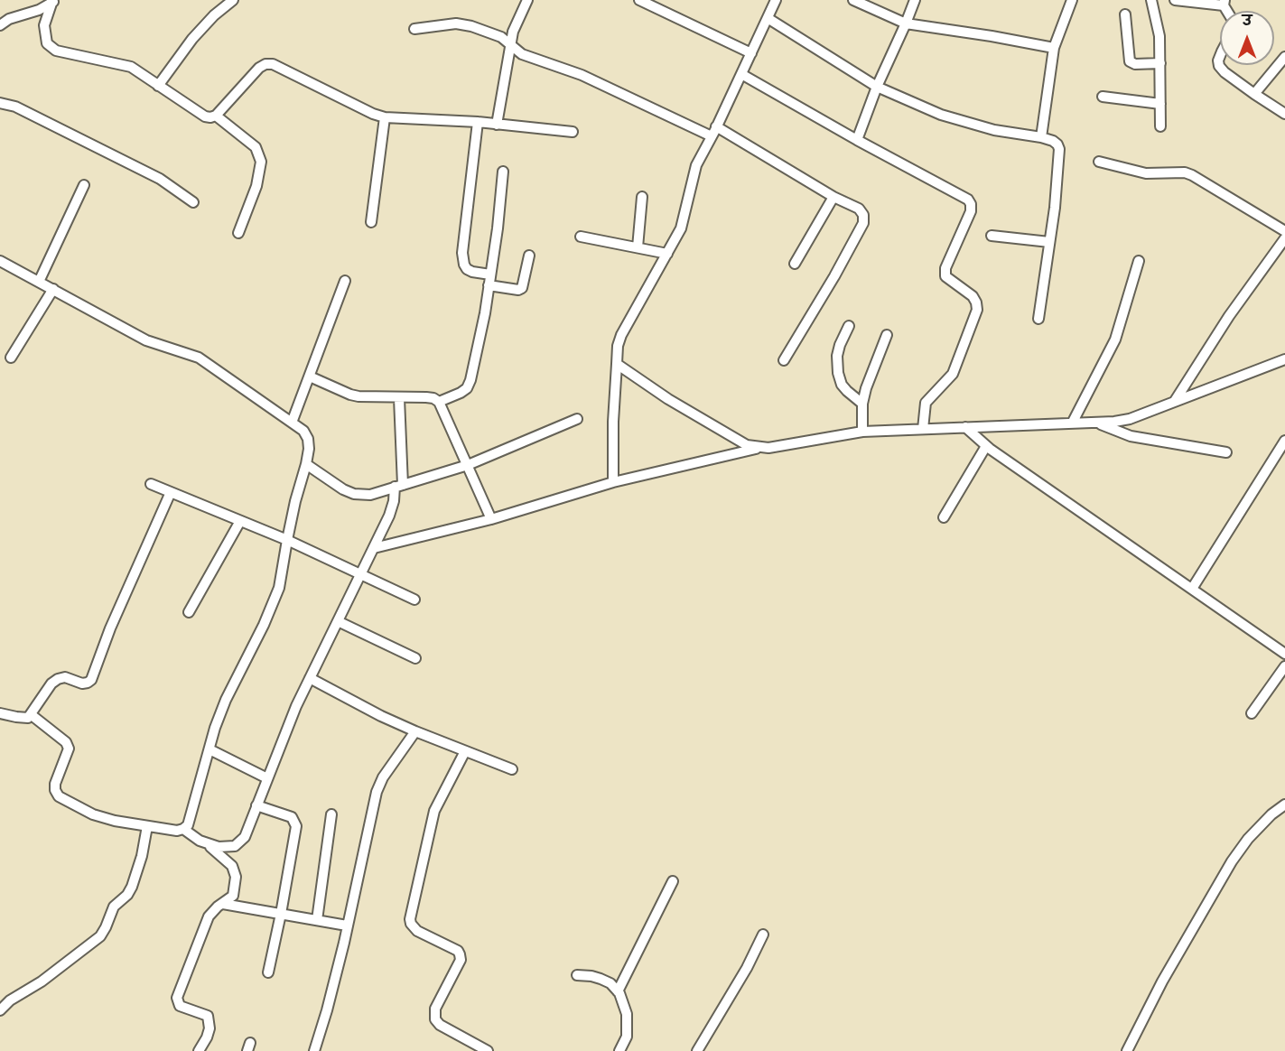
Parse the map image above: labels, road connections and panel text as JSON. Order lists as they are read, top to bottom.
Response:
{
  "north": "top"
}
